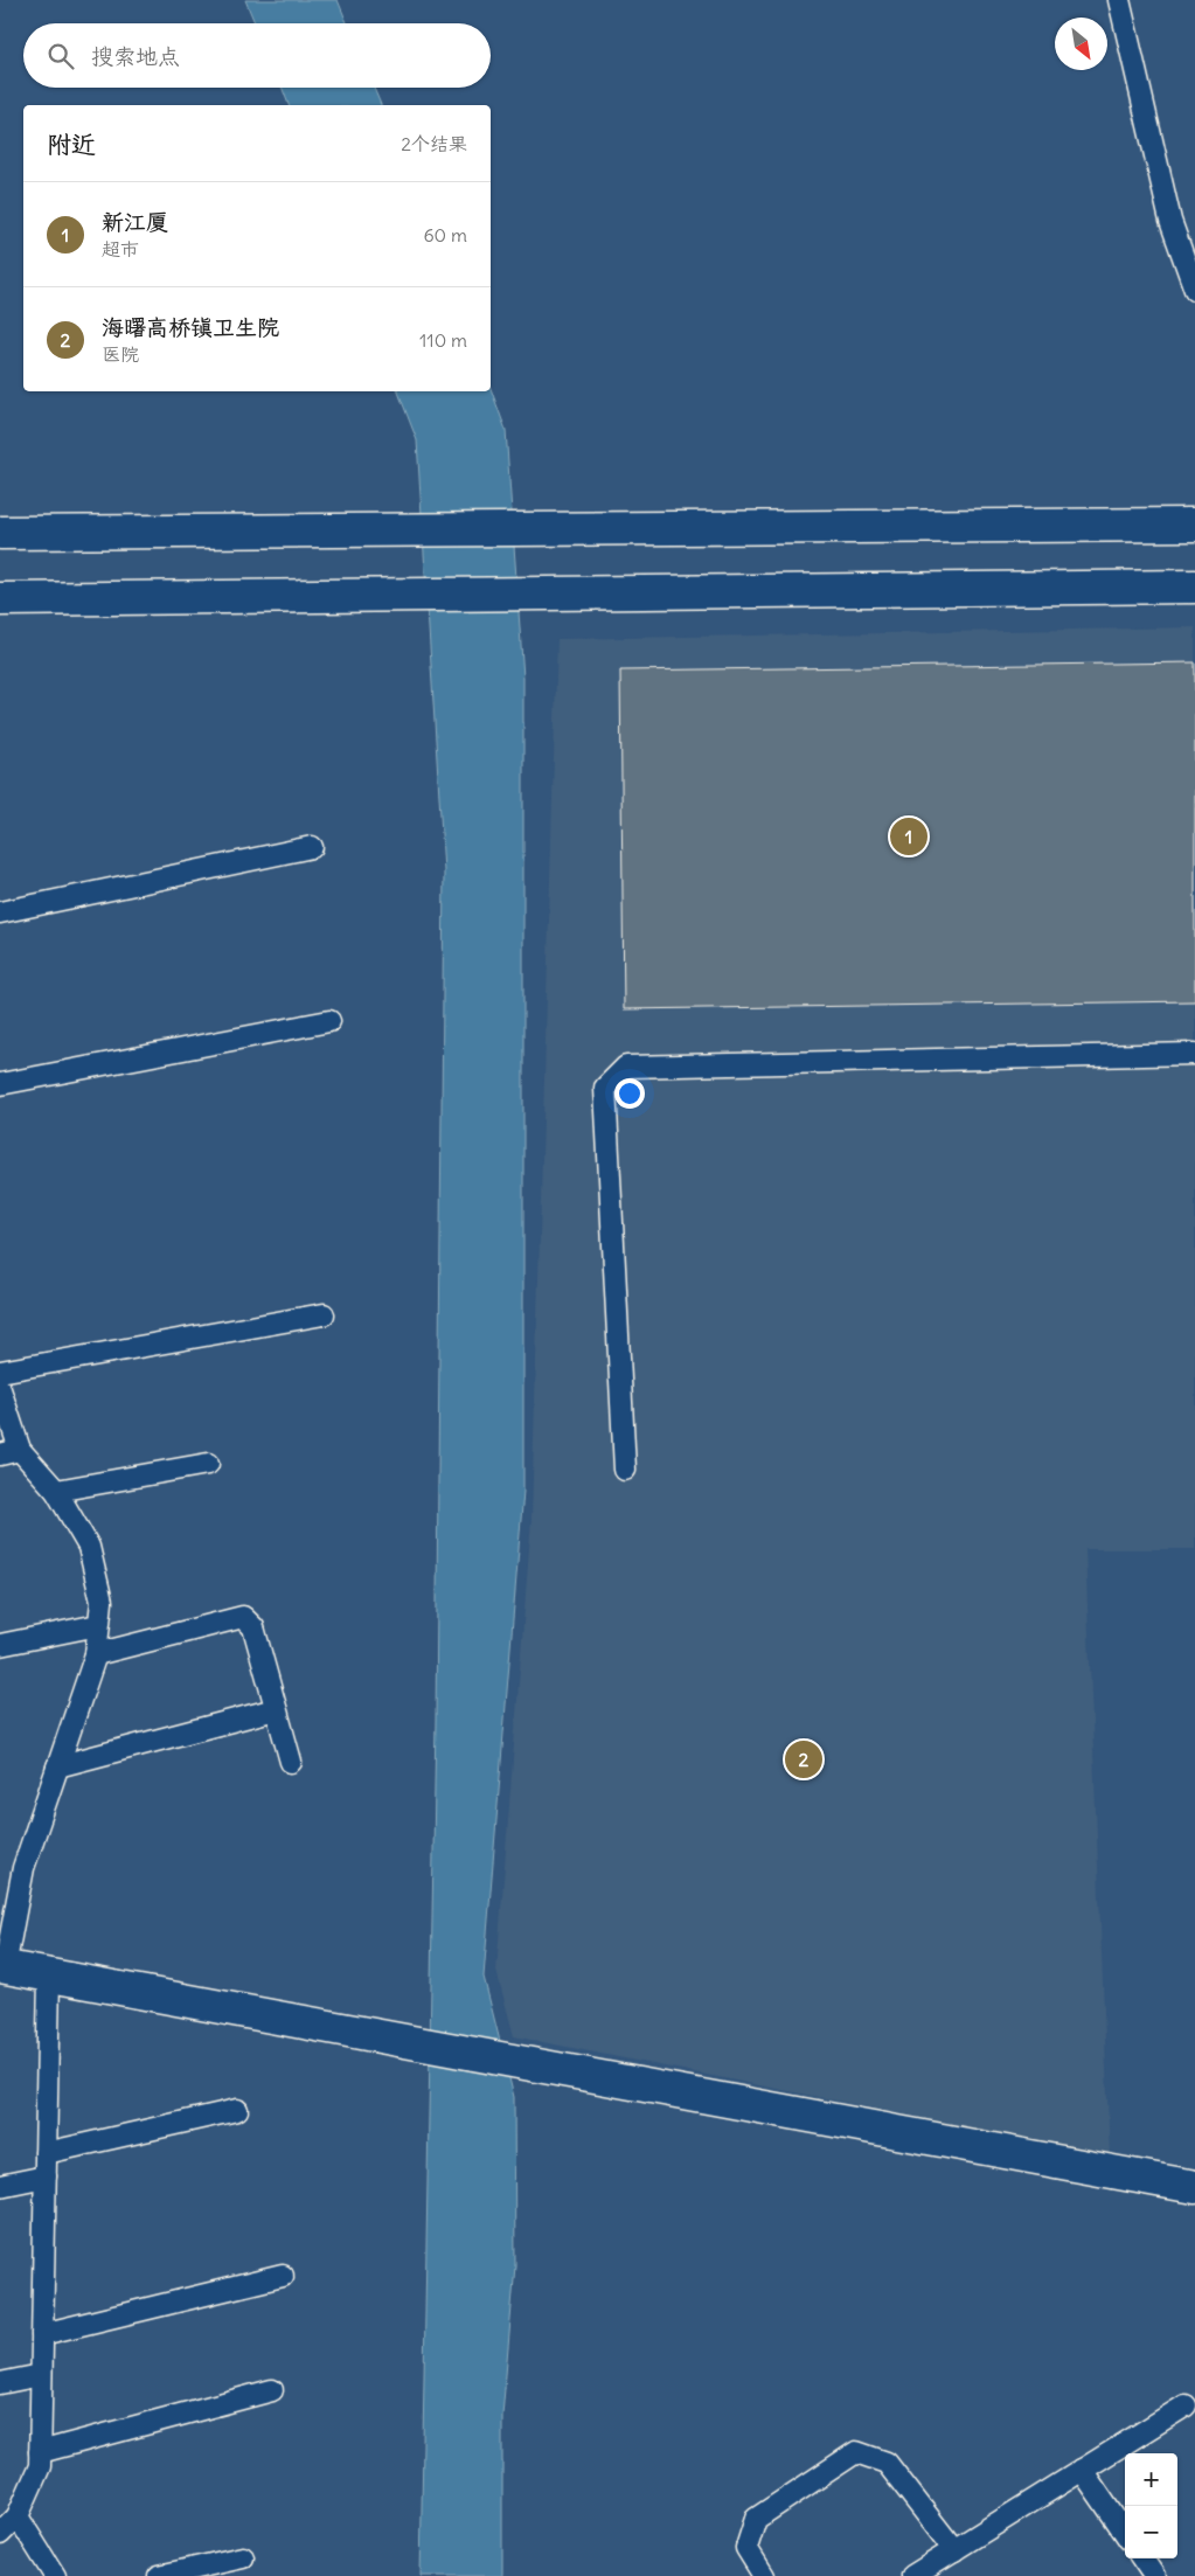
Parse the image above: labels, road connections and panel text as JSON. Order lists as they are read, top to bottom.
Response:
{
  "north": "bottom right",
  "page": {
    "search": "搜索地点",
    "heading": ["附近", "2个结果"],
    "list": [
      {
        "mark": "1",
        "name": "新江厦",
        "note": "超市",
        "value": "60 m"
      },
      {
        "mark": "2",
        "name": "海曙高桥镇卫生院",
        "note": "医院",
        "value": "110 m"
      }
    ],
    "pins": ["1", "2"],
    "map_buttons": ["+", "−"]
  }
}
